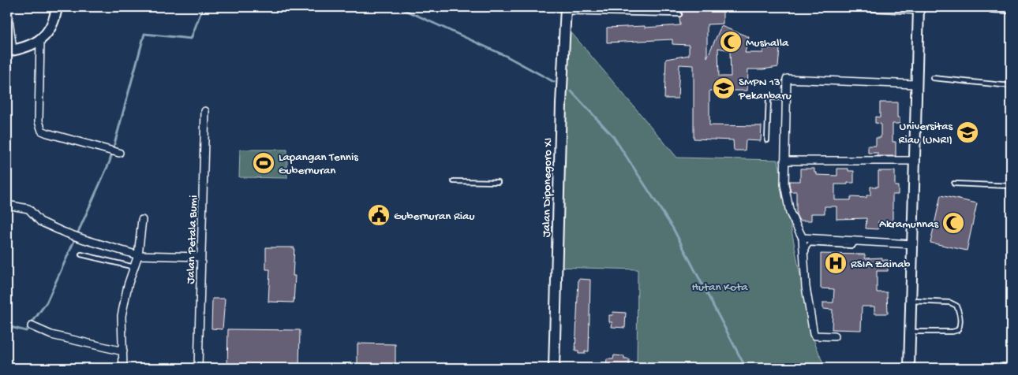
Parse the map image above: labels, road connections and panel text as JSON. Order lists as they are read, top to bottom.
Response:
{
  "streets": {
    "street": ["Jalan Diponegoro XI", "Jalan Petala Bumi"]
  },
  "parks": ["Hutan Kota"],
  "places": {
    "mosque": ["Mushalla", "Akramunnas"],
    "school or university": ["SMPN 13 Pekanbaru", "Universitas Riau (UNRI)"],
    "sports": ["Lapangan Tennis Gubernuran"],
    "public building": ["Gubernuran Riau"],
    "hospital": ["RSIA Zainab"]
  }
}
